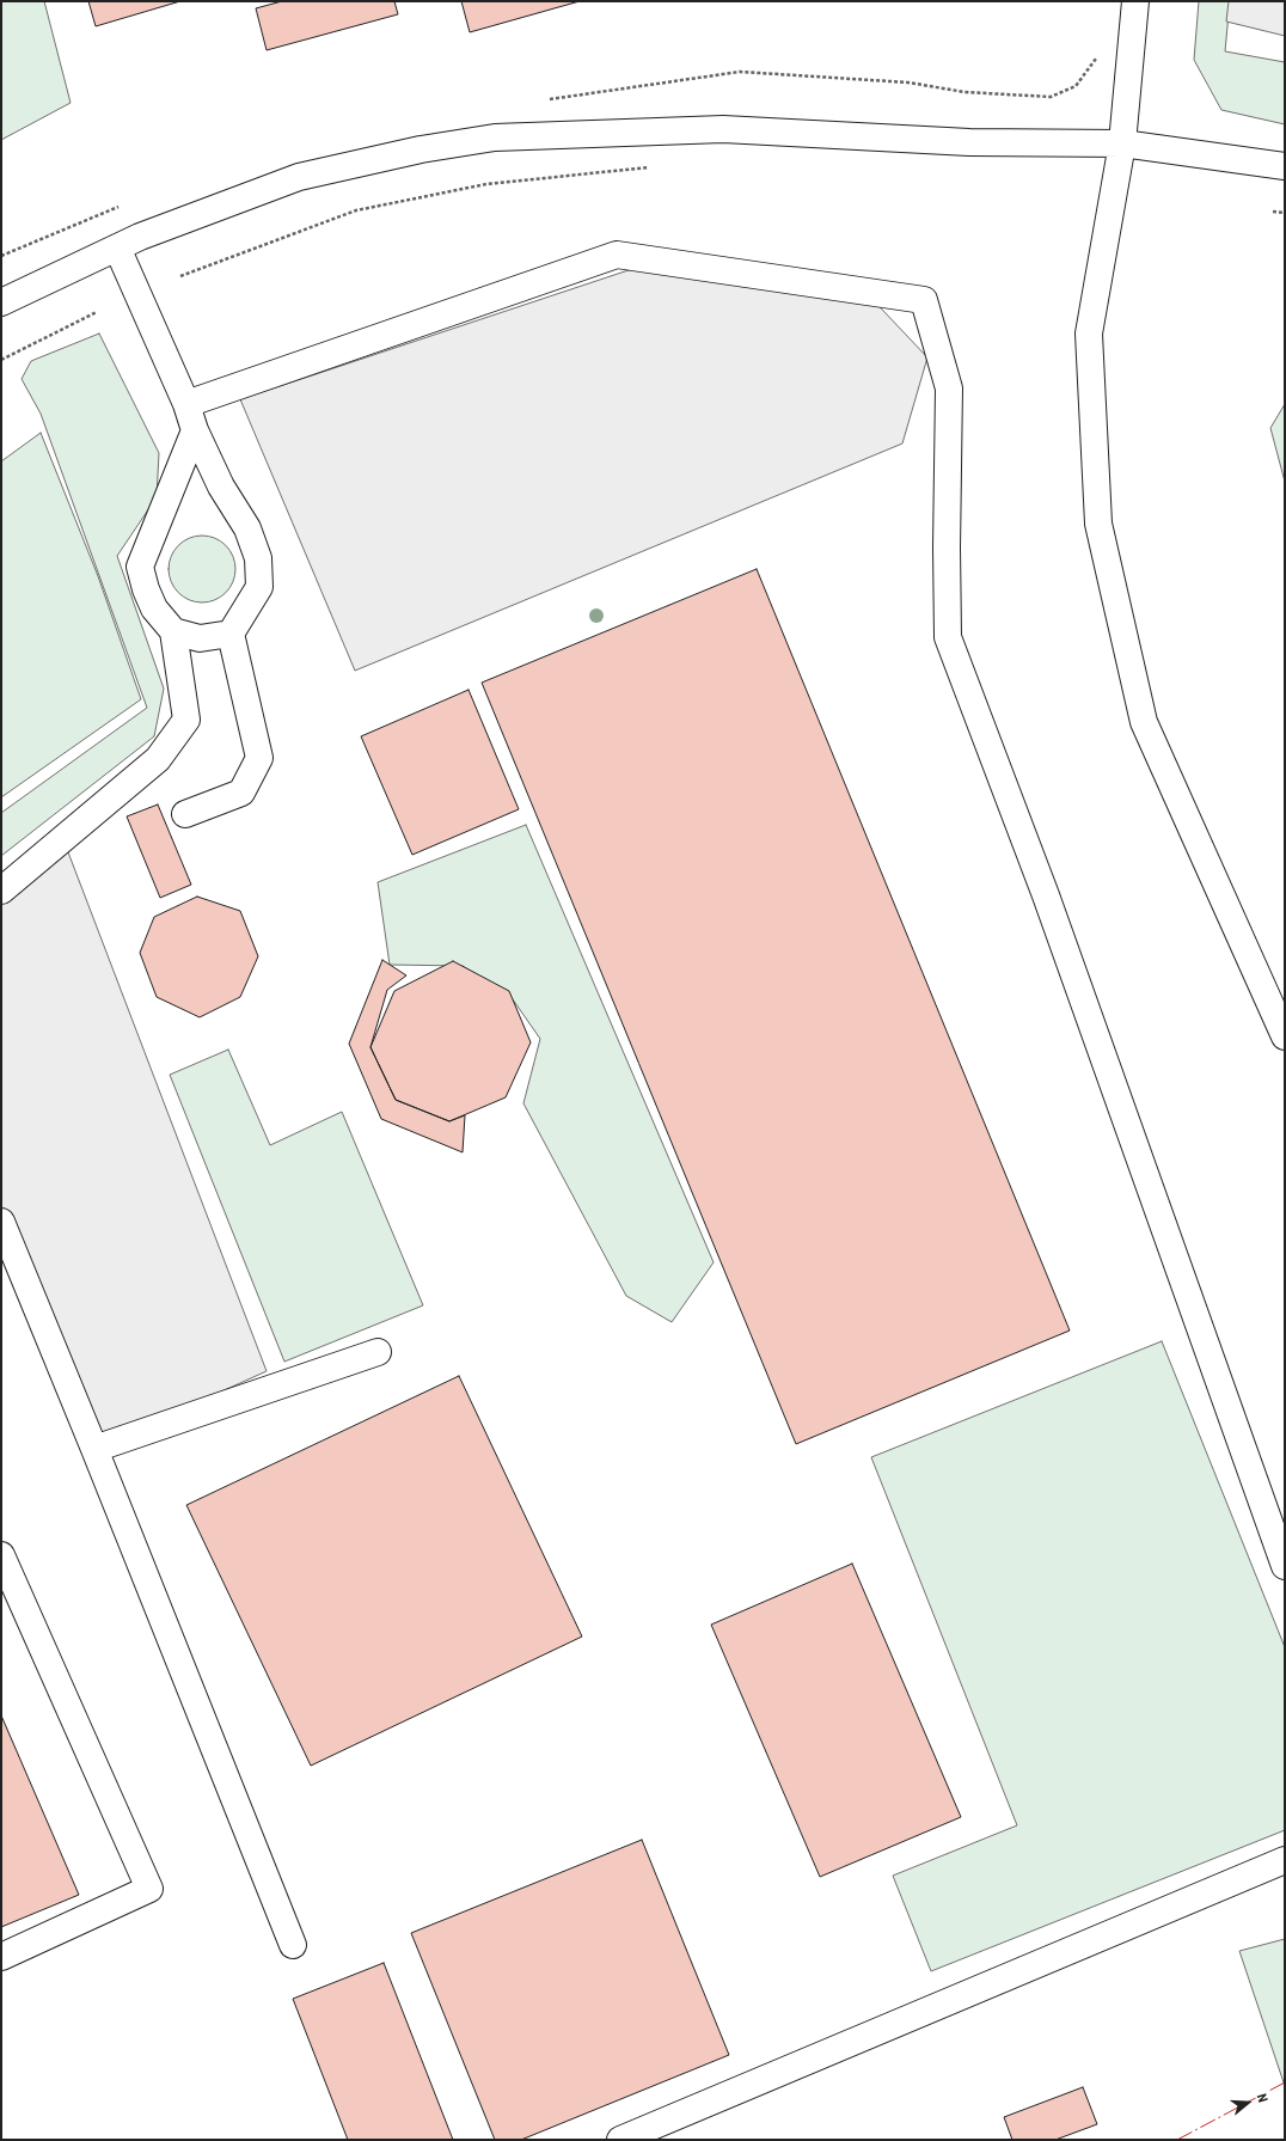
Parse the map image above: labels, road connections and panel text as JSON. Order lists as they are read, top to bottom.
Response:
{
  "north": "right"
}
